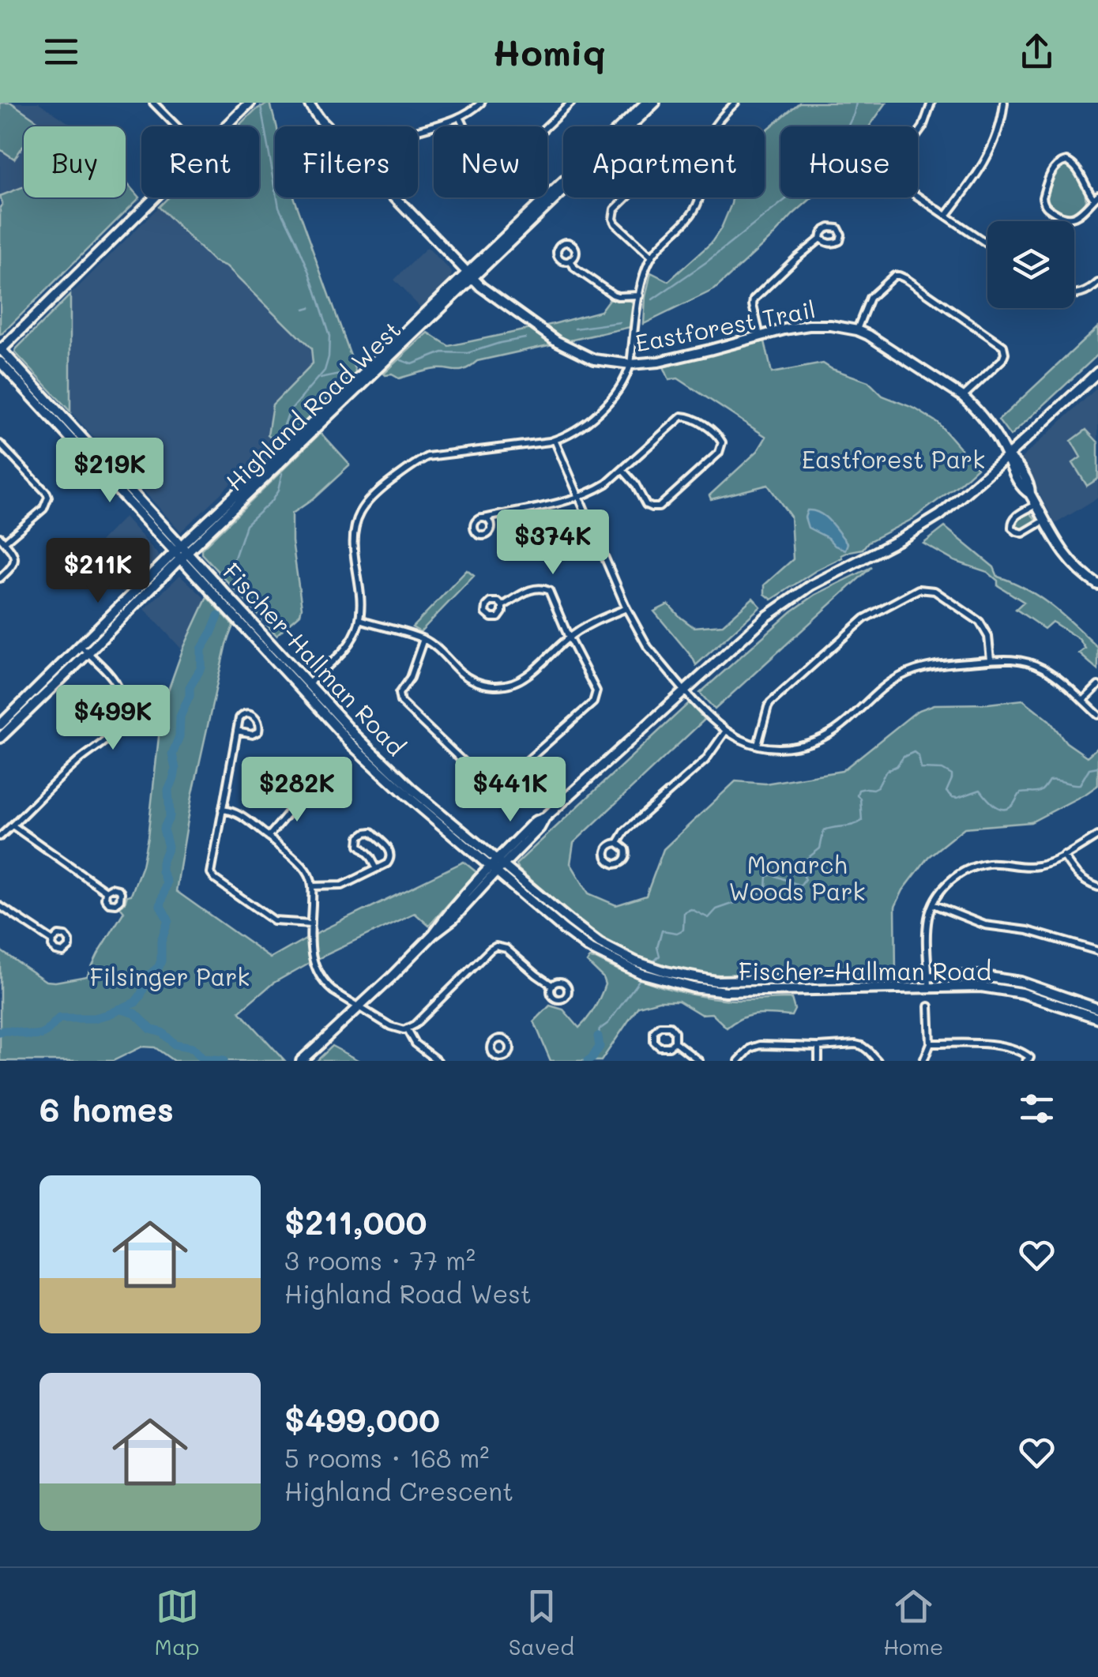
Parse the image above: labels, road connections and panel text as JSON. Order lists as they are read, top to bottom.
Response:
{
  "streets": {
    "main road": ["Eastforest Trail", "Highland Road West", "Fischer-Hallman Road"]
  },
  "crossings": [
    ["Eastforest Trail", "Highland Road West"],
    ["Highland Road West", "Fischer-Hallman Road"]
  ],
  "parks": ["Eastforest Park", "Monarch Woods Park", "Filsinger Park"],
  "page": {
    "header": "Homiq",
    "chip": [
      "Buy",
      "Rent",
      "Filters",
      "New",
      "Apartment",
      "House"
    ],
    "price": [
      "$219K",
      "$374K",
      "$211K",
      "$499K",
      "$282K",
      "$441K"
    ],
    "heading": "6 homes",
    "list": [
      {
        "name": "$211,000",
        "note": "3 rooms · 77 m² · Highland Road West"
      },
      {
        "name": "$499,000",
        "note": "5 rooms · 168 m² · Highland Crescent"
      }
    ],
    "tabs": ["Map", "Saved", "Home"]
  }
}
